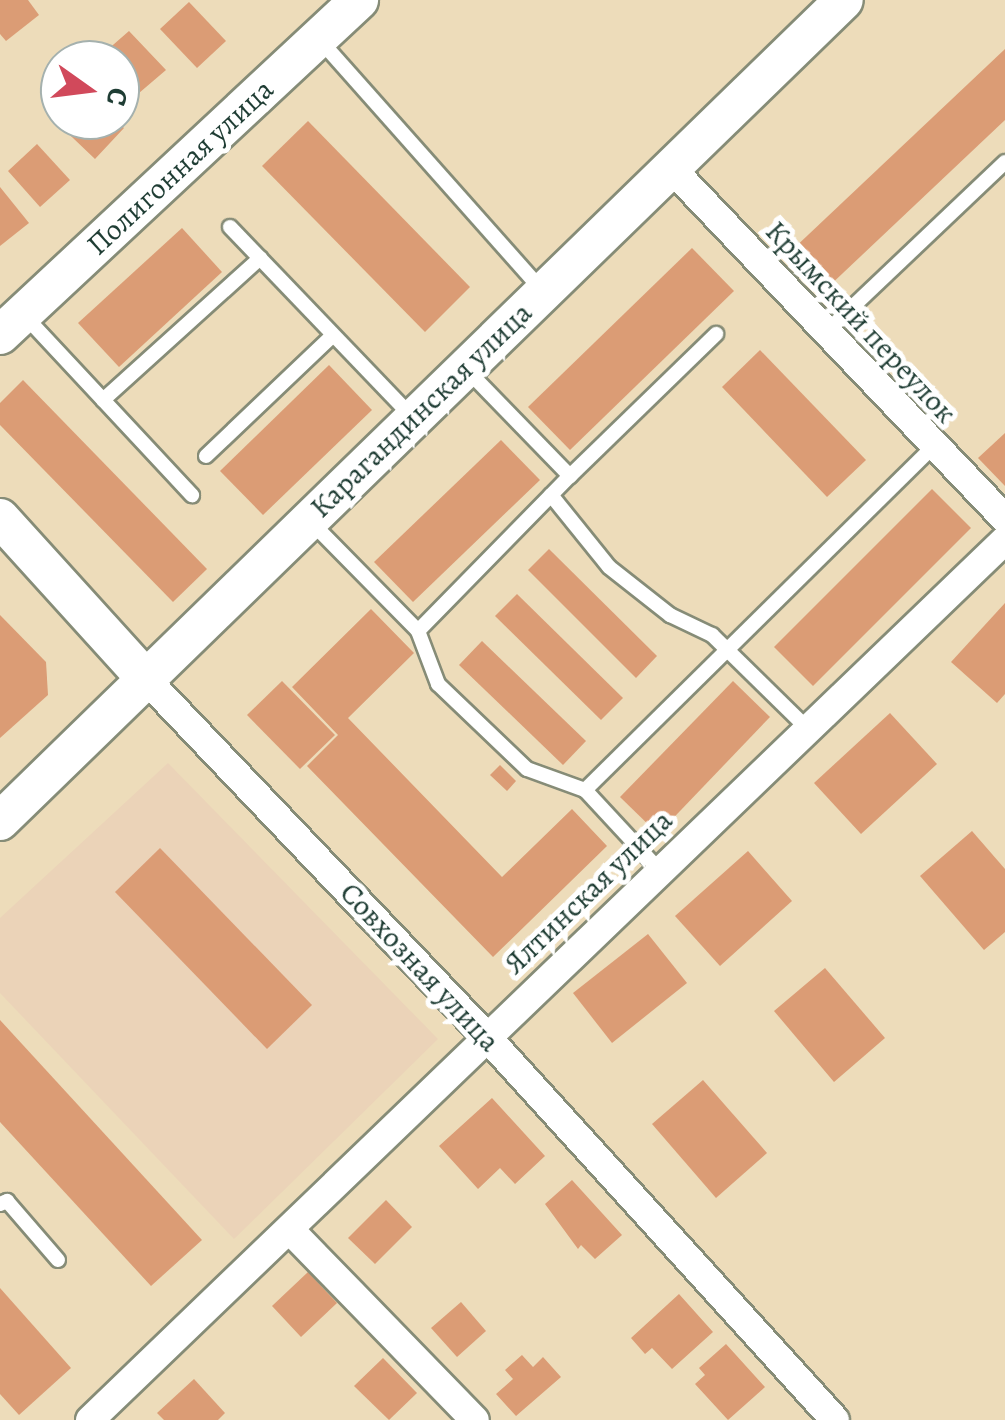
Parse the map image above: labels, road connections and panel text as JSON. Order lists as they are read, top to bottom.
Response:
{
  "streets": {
    "main road": ["Полигонная улица", "Карагандинская улица", "Совхозная улица"],
    "street": ["Крымский переулок", "Ялтинская улица"]
  },
  "crossings": [
    ["Крымский переулок", "Карагандинская улица"],
    ["Карагандинская улица", "Совхозная улица"],
    ["Ялтинская улица", "Совхозная улица"]
  ],
  "north": "right"
}
